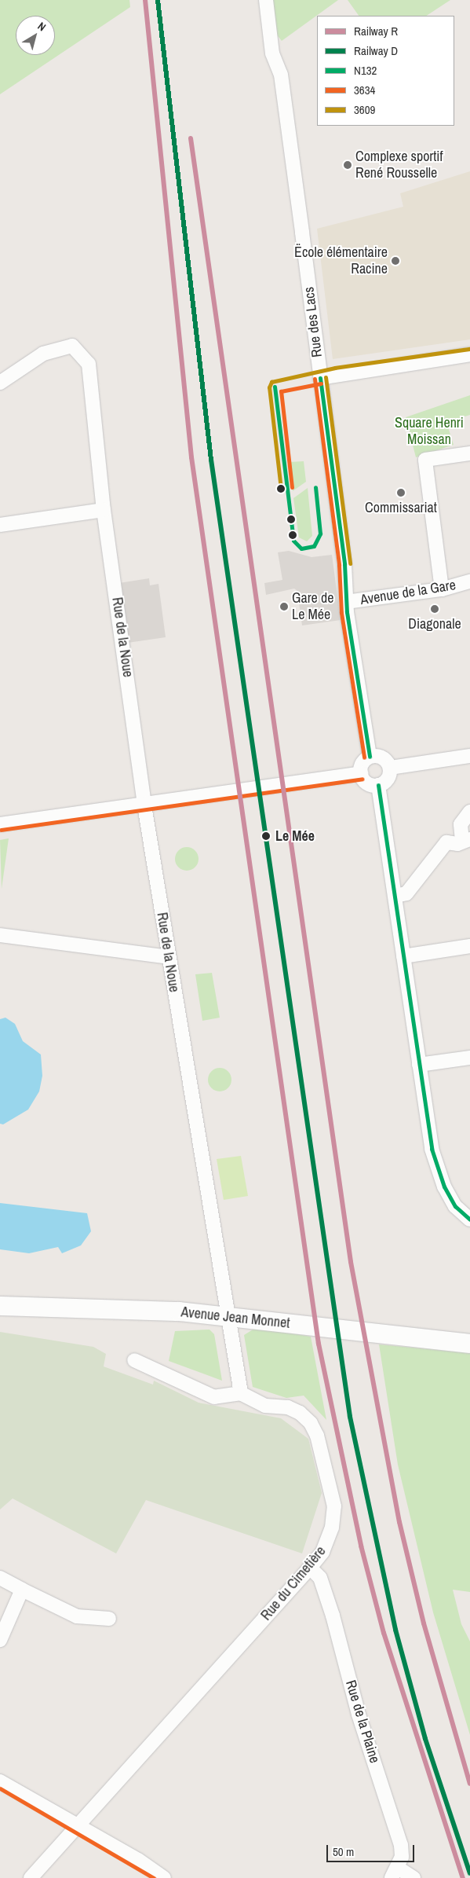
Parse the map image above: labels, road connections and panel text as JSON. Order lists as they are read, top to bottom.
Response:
{
  "streets": {
    "main road": ["Avenue Jean Monnet"],
    "street": [
      "Rue des Lacs",
      "Avenue de la Gare",
      "Rue de la Noue",
      "Rue du Cimetière",
      "Rue de la Plaine"
    ]
  },
  "crossings": [
    ["Rue des Lacs", "Avenue de la Gare"],
    ["Rue de la Noue", "Avenue Jean Monnet"],
    ["Rue de la Noue", "Rue du Cimetière"],
    ["Rue du Cimetière", "Rue de la Plaine"]
  ],
  "parks": ["Square Henri Moissan"],
  "places": [
    "Complexe sportif René Rousselle",
    "Ëcole élémentaire Racine",
    "Commissariat",
    "Gare de Le Mée",
    "Diagonale",
    "Le Mée"
  ],
  "lines": [
    "rail line R",
    "rail line D",
    "transit line 3609",
    "transit line N132",
    "transit line 3634"
  ],
  "legend": [
    "Railway R",
    "Railway D",
    "N132",
    "3634",
    "3609"
  ],
  "scale_bar": "50 m",
  "north": "top right"
}
